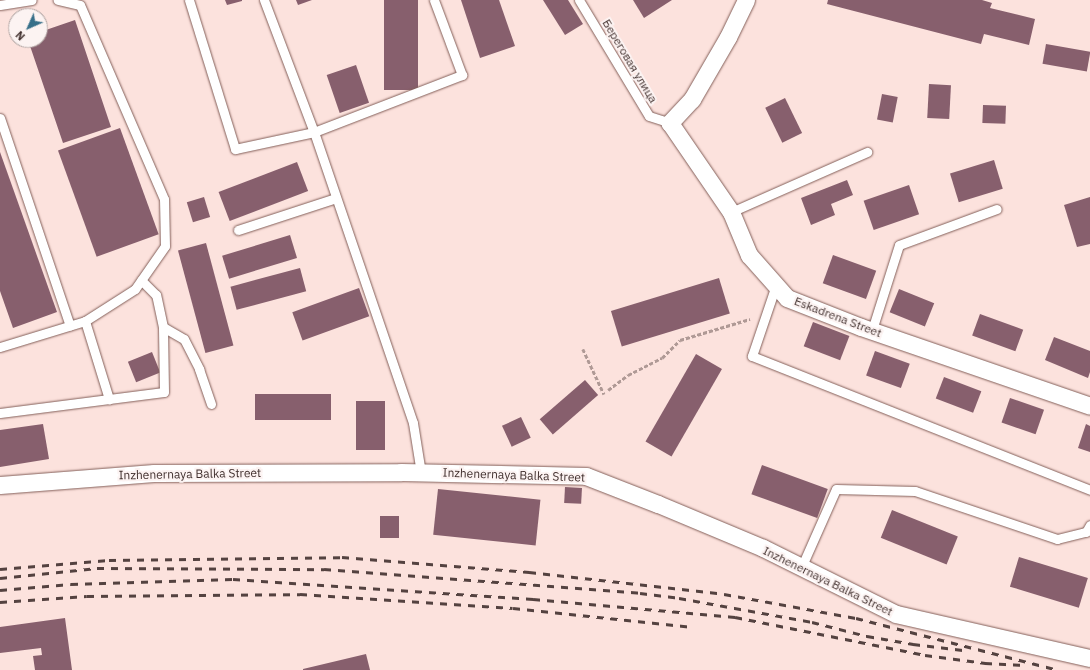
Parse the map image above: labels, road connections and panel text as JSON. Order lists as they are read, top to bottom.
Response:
{
  "streets": {
    "street": ["Eskadrena Street", "Inzhenernaya Balka Street"],
    "lane": ["Береговая улица"]
  },
  "crossings": [
    ["Береговая улица", "Eskadrena Street"]
  ],
  "north": "bottom left"
}
